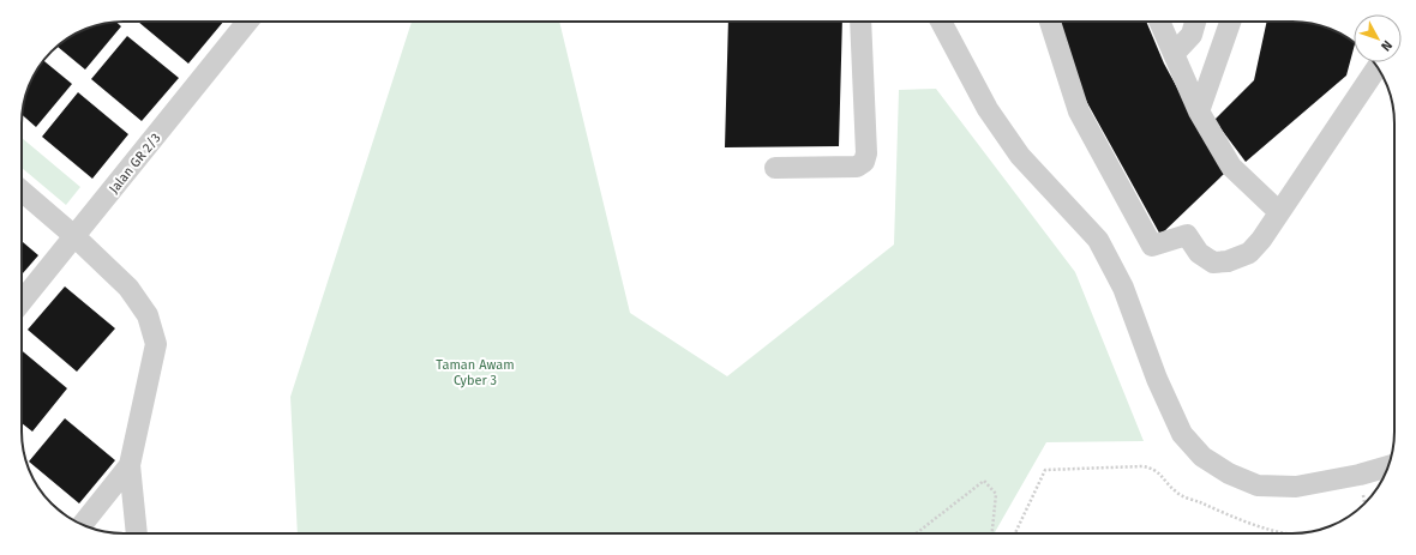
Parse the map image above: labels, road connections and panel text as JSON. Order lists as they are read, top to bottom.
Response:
{
  "streets": {
    "street": ["Jalan GR 2/3"]
  },
  "parks": ["Taman Awam Cyber 3"],
  "north": "bottom right"
}
